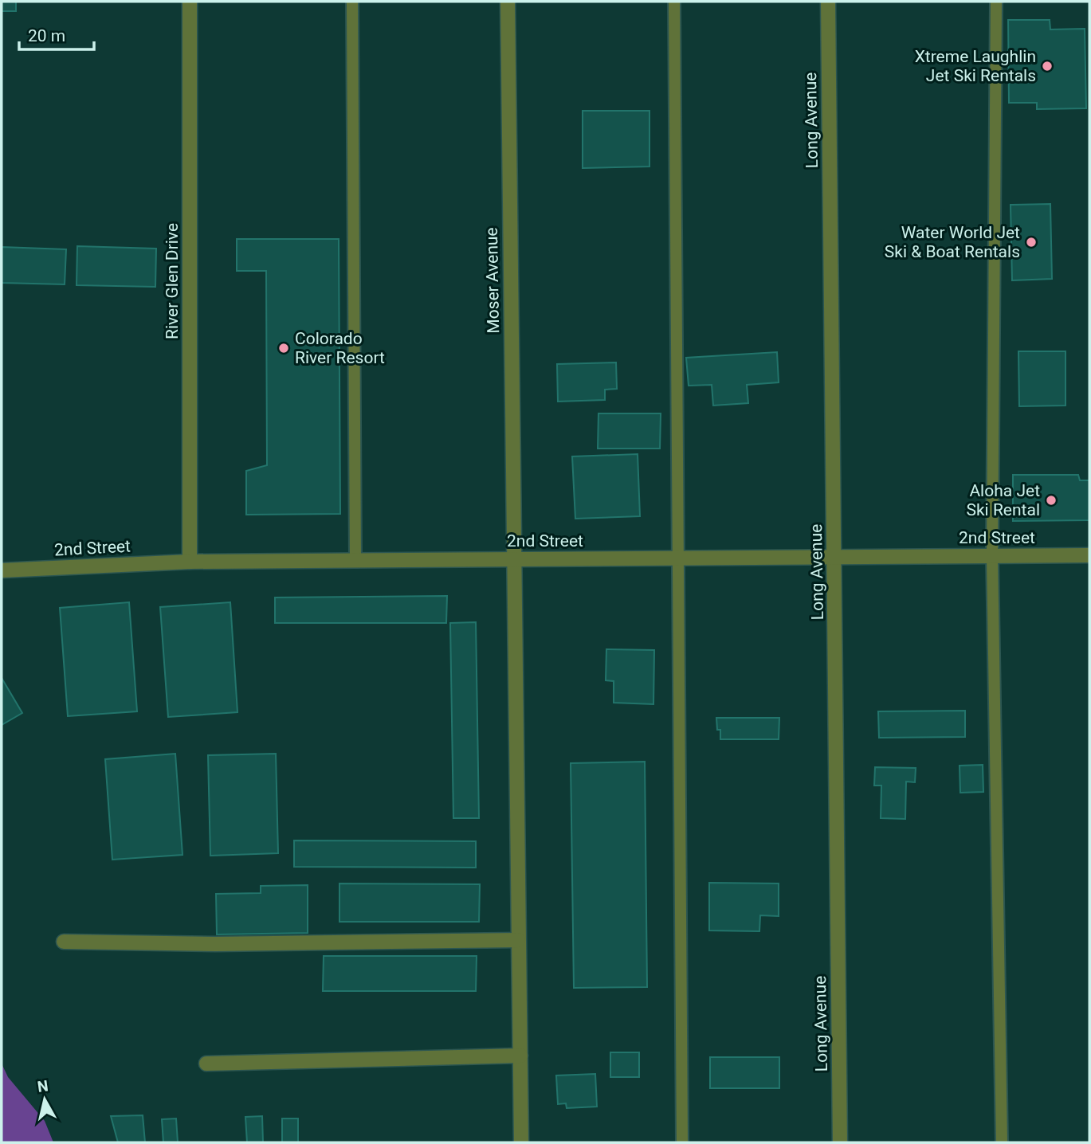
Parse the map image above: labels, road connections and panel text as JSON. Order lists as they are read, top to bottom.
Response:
{
  "streets": {
    "street": [
      "Long Avenue",
      "Moser Avenue",
      "River Glen Drive",
      "2nd Street"
    ]
  },
  "crossings": [
    ["Long Avenue", "2nd Street"],
    ["Moser Avenue", "2nd Street"],
    ["River Glen Drive", "2nd Street"]
  ],
  "places": [
    "Xtreme Laughlin Jet Ski Rentals",
    "Water World Jet Ski & Boat Rentals",
    "Colorado River Resort",
    "Aloha Jet Ski Rental"
  ],
  "scale_bar": "20 m",
  "north": "top"
}
